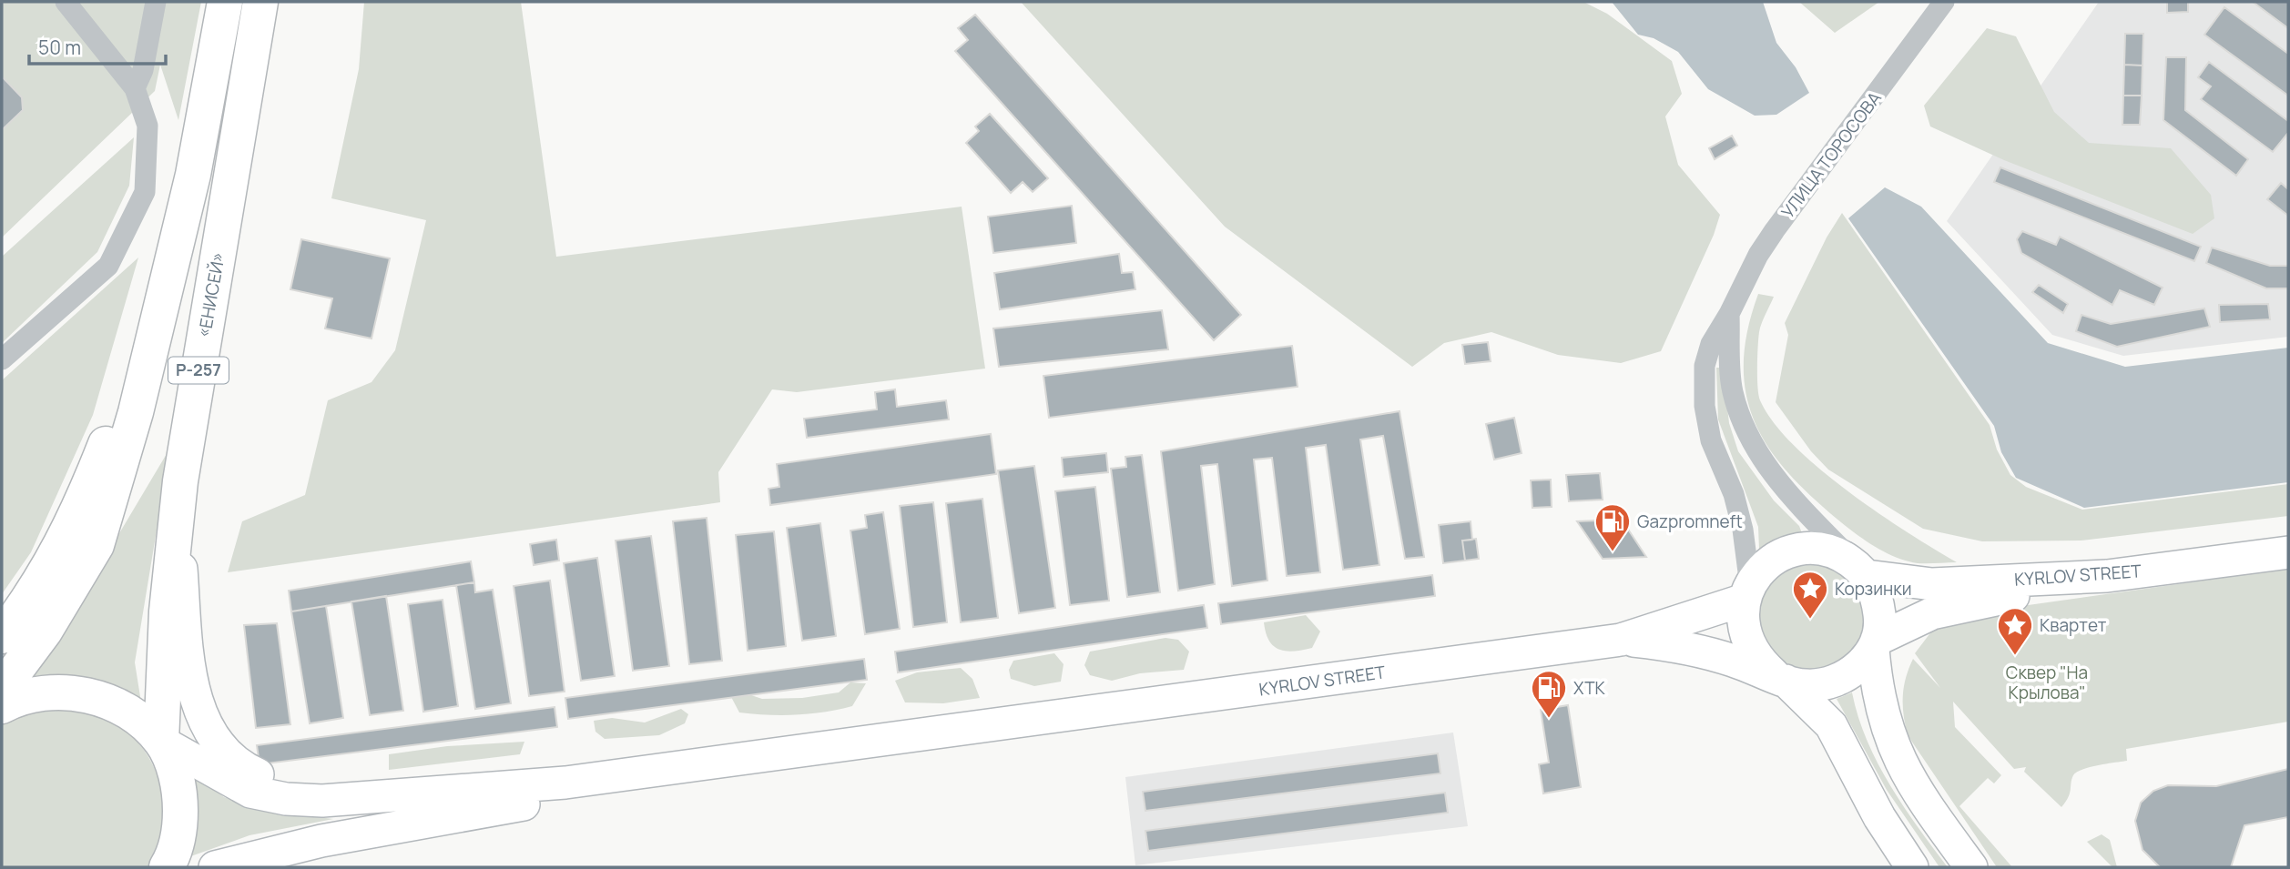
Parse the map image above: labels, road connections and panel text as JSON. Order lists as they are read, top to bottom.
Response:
{
  "streets": {
    "highway": ["«ЕНИСЕЙ»", "Р-257"],
    "main road": ["KYRLOV STREET"],
    "street": ["УЛИЦА ТОРОСОВА"]
  },
  "crossings": [
    ["УЛИЦА ТОРОСОВА", "KYRLOV STREET"]
  ],
  "parks": ["Сквер \"На Крылова\""],
  "places": {
    "fuel station": ["Gazpromneft", "ХТК"],
    "place": ["Корзинки", "Квартет"]
  },
  "scale_bar": "50 m"
}
